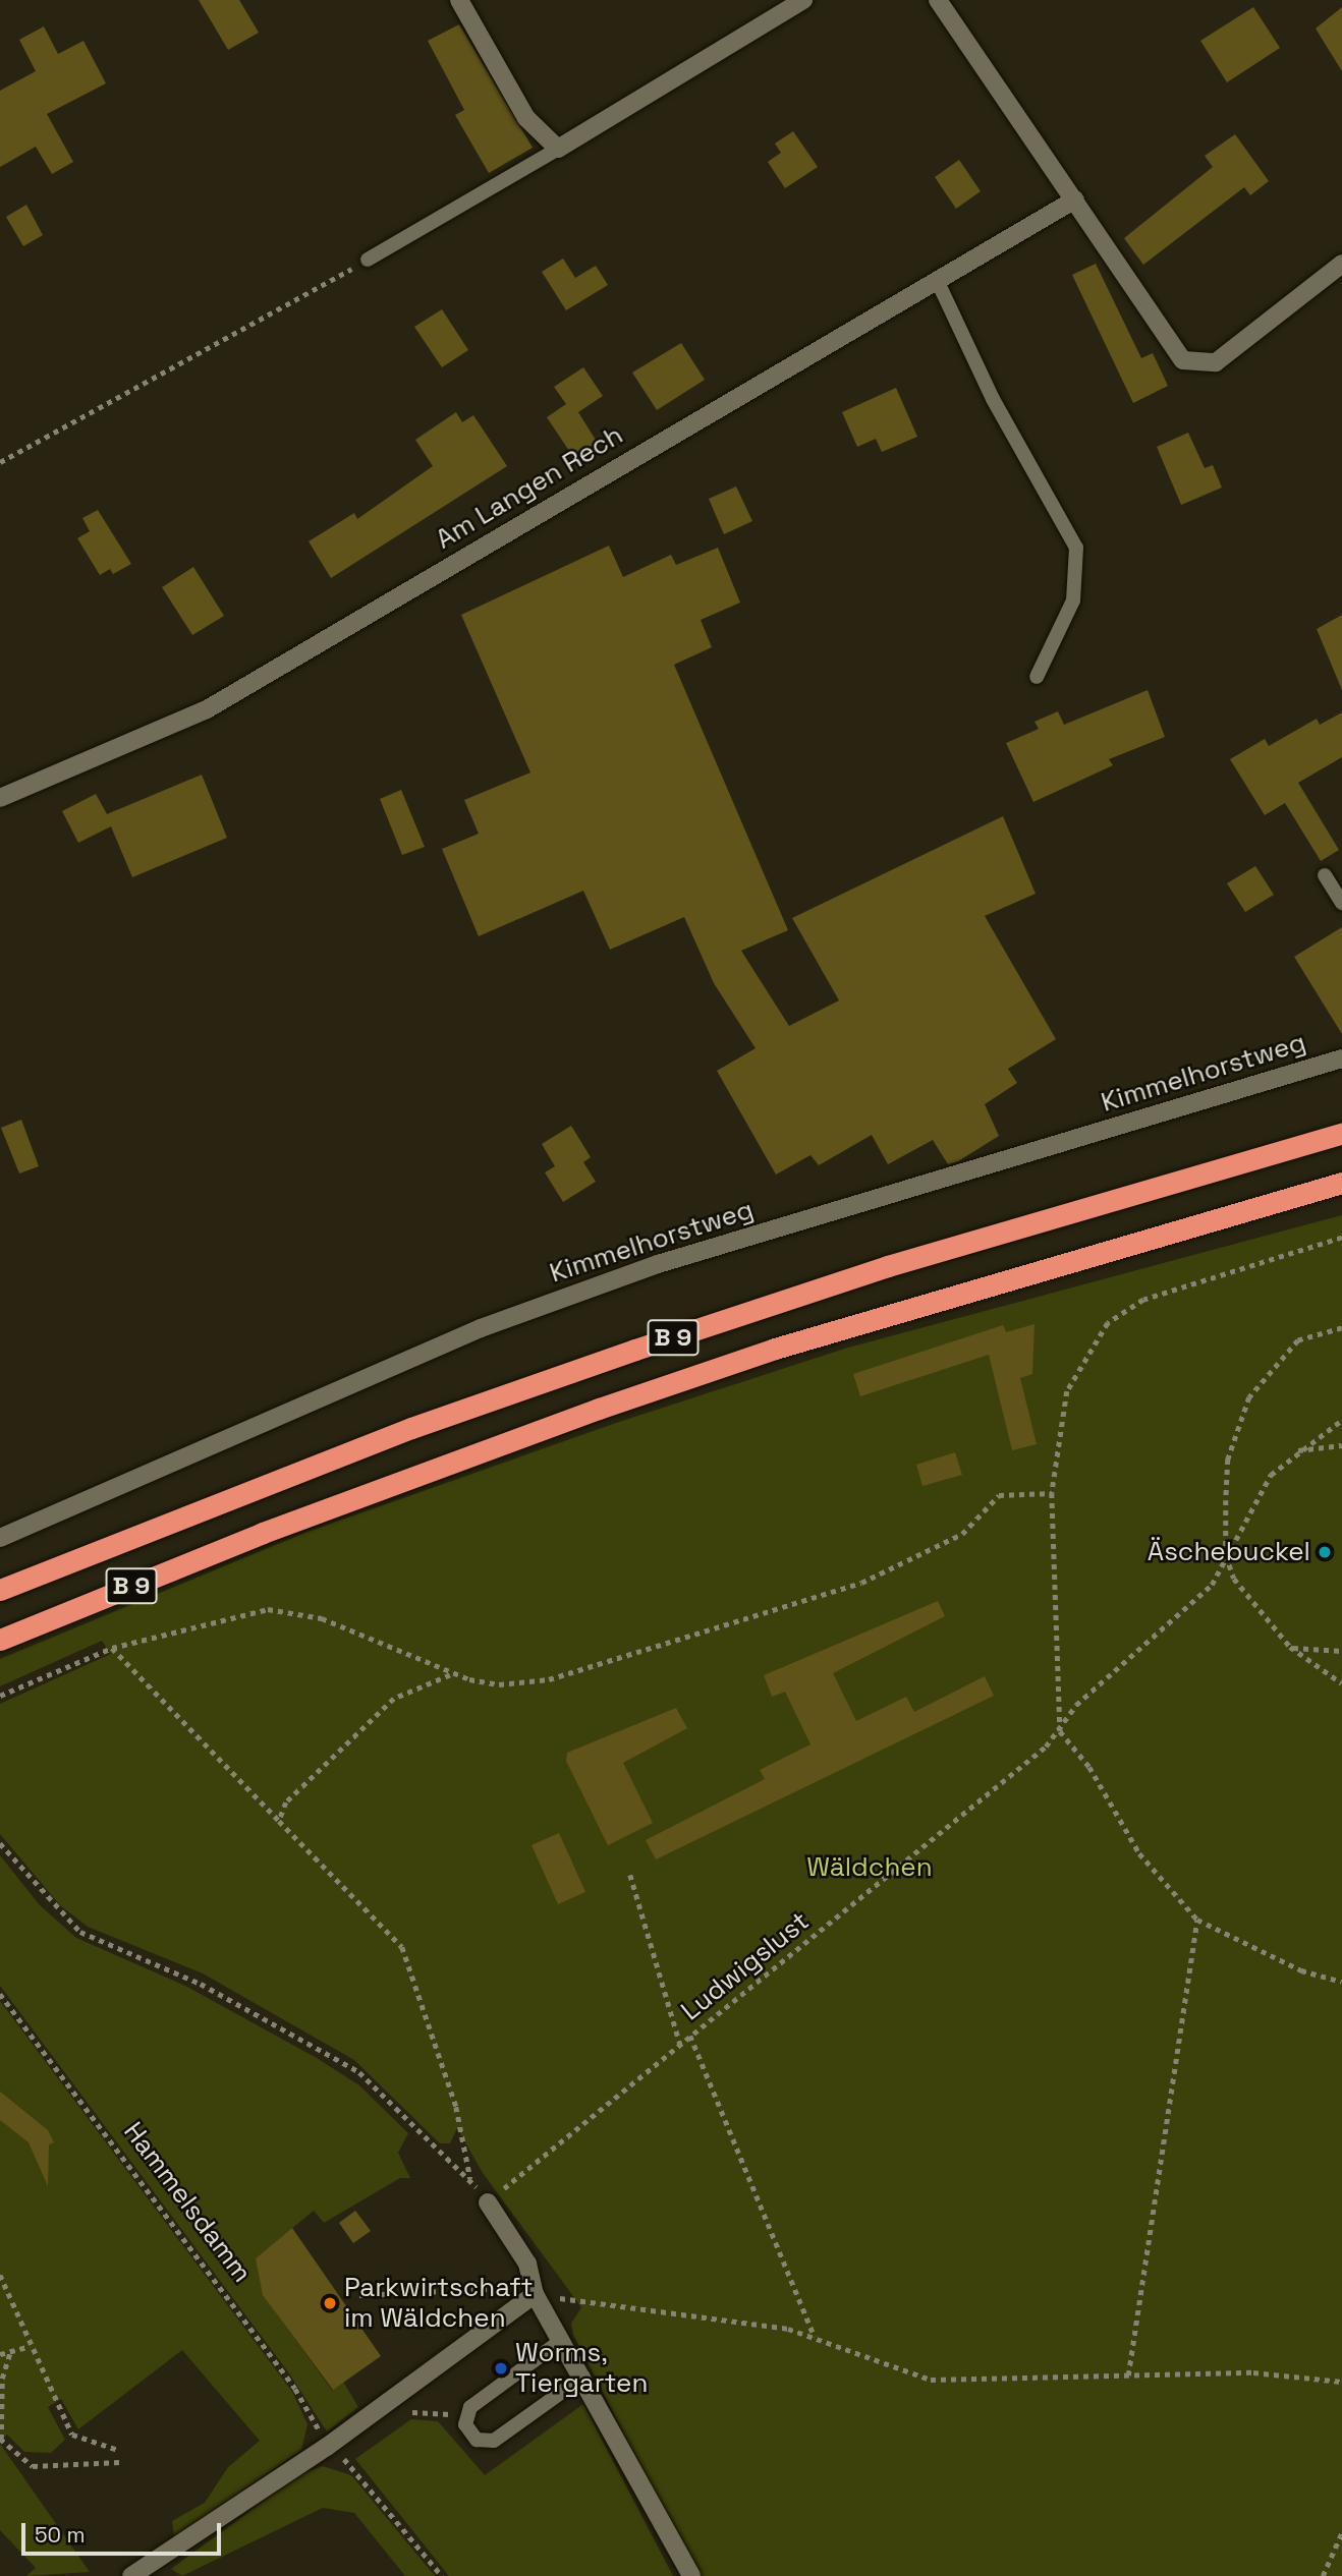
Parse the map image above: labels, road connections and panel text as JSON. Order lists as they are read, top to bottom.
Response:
{
  "streets": {
    "highway": ["B 9"],
    "street": ["Am Langen Rech", "Kimmelhorstweg"],
    "path": ["Ludwigslust", "Hammelsdamm"]
  },
  "parks": ["Wäldchen"],
  "places": ["Äschebuckel", "Parkwirtschaft im Wäldchen", "Worms, Tiergarten"],
  "scale_bar": "50 m"
}
